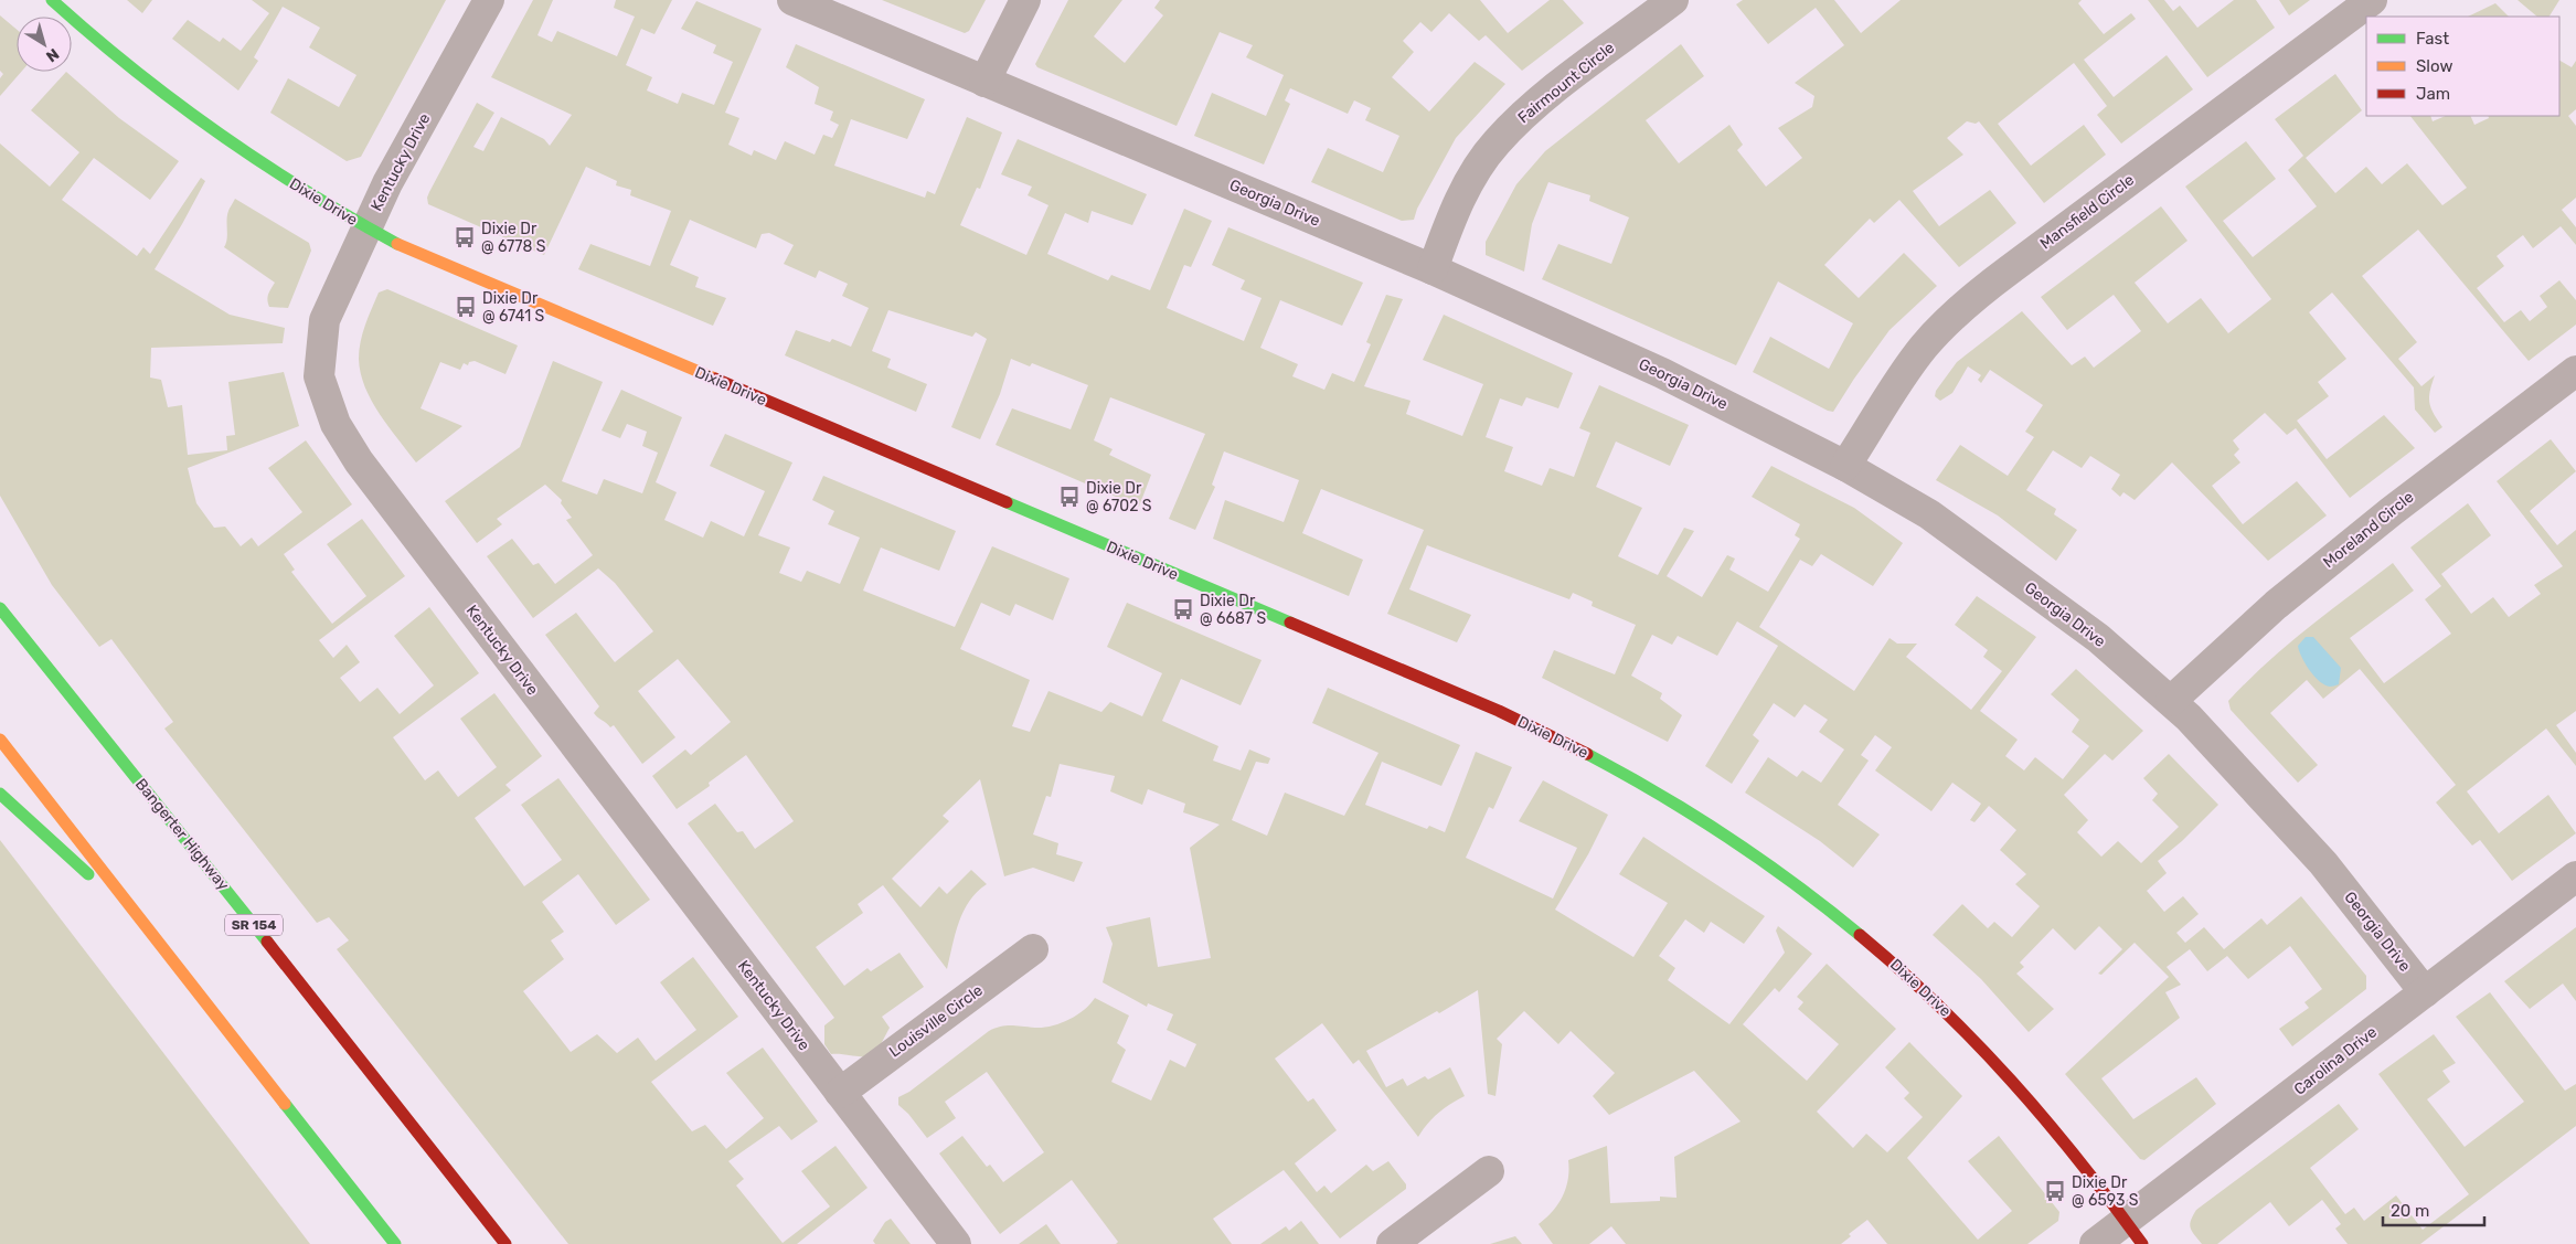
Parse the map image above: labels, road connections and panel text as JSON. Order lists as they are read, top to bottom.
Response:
{
  "streets": {
    "main road": ["Dixie Drive", "Bangerter Highway", "SR 154"],
    "street": [
      "Fairmount Circle",
      "Kentucky Drive",
      "Georgia Drive",
      "Mansfield Circle",
      "Moreland Circle",
      "Louisville Circle",
      "Carolina Drive"
    ]
  },
  "crossings": [
    ["Fairmount Circle", "Georgia Drive"],
    ["Kentucky Drive", "Dixie Drive"],
    ["Kentucky Drive", "Louisville Circle"],
    ["Dixie Drive", "Carolina Drive"],
    ["Georgia Drive", "Mansfield Circle"],
    ["Georgia Drive", "Moreland Circle"],
    ["Georgia Drive", "Carolina Drive"]
  ],
  "places": {
    "bus stop": [
      "Dixie Dr @ 6778 S",
      "Dixie Dr @ 6741 S",
      "Dixie Dr @ 6702 S",
      "Dixie Dr @ 6687 S",
      "Dixie Dr @ 6593 S"
    ]
  },
  "legend": ["Fast", "Slow", "Jam"],
  "scale_bar": "20 m",
  "north": "bottom right"
}
